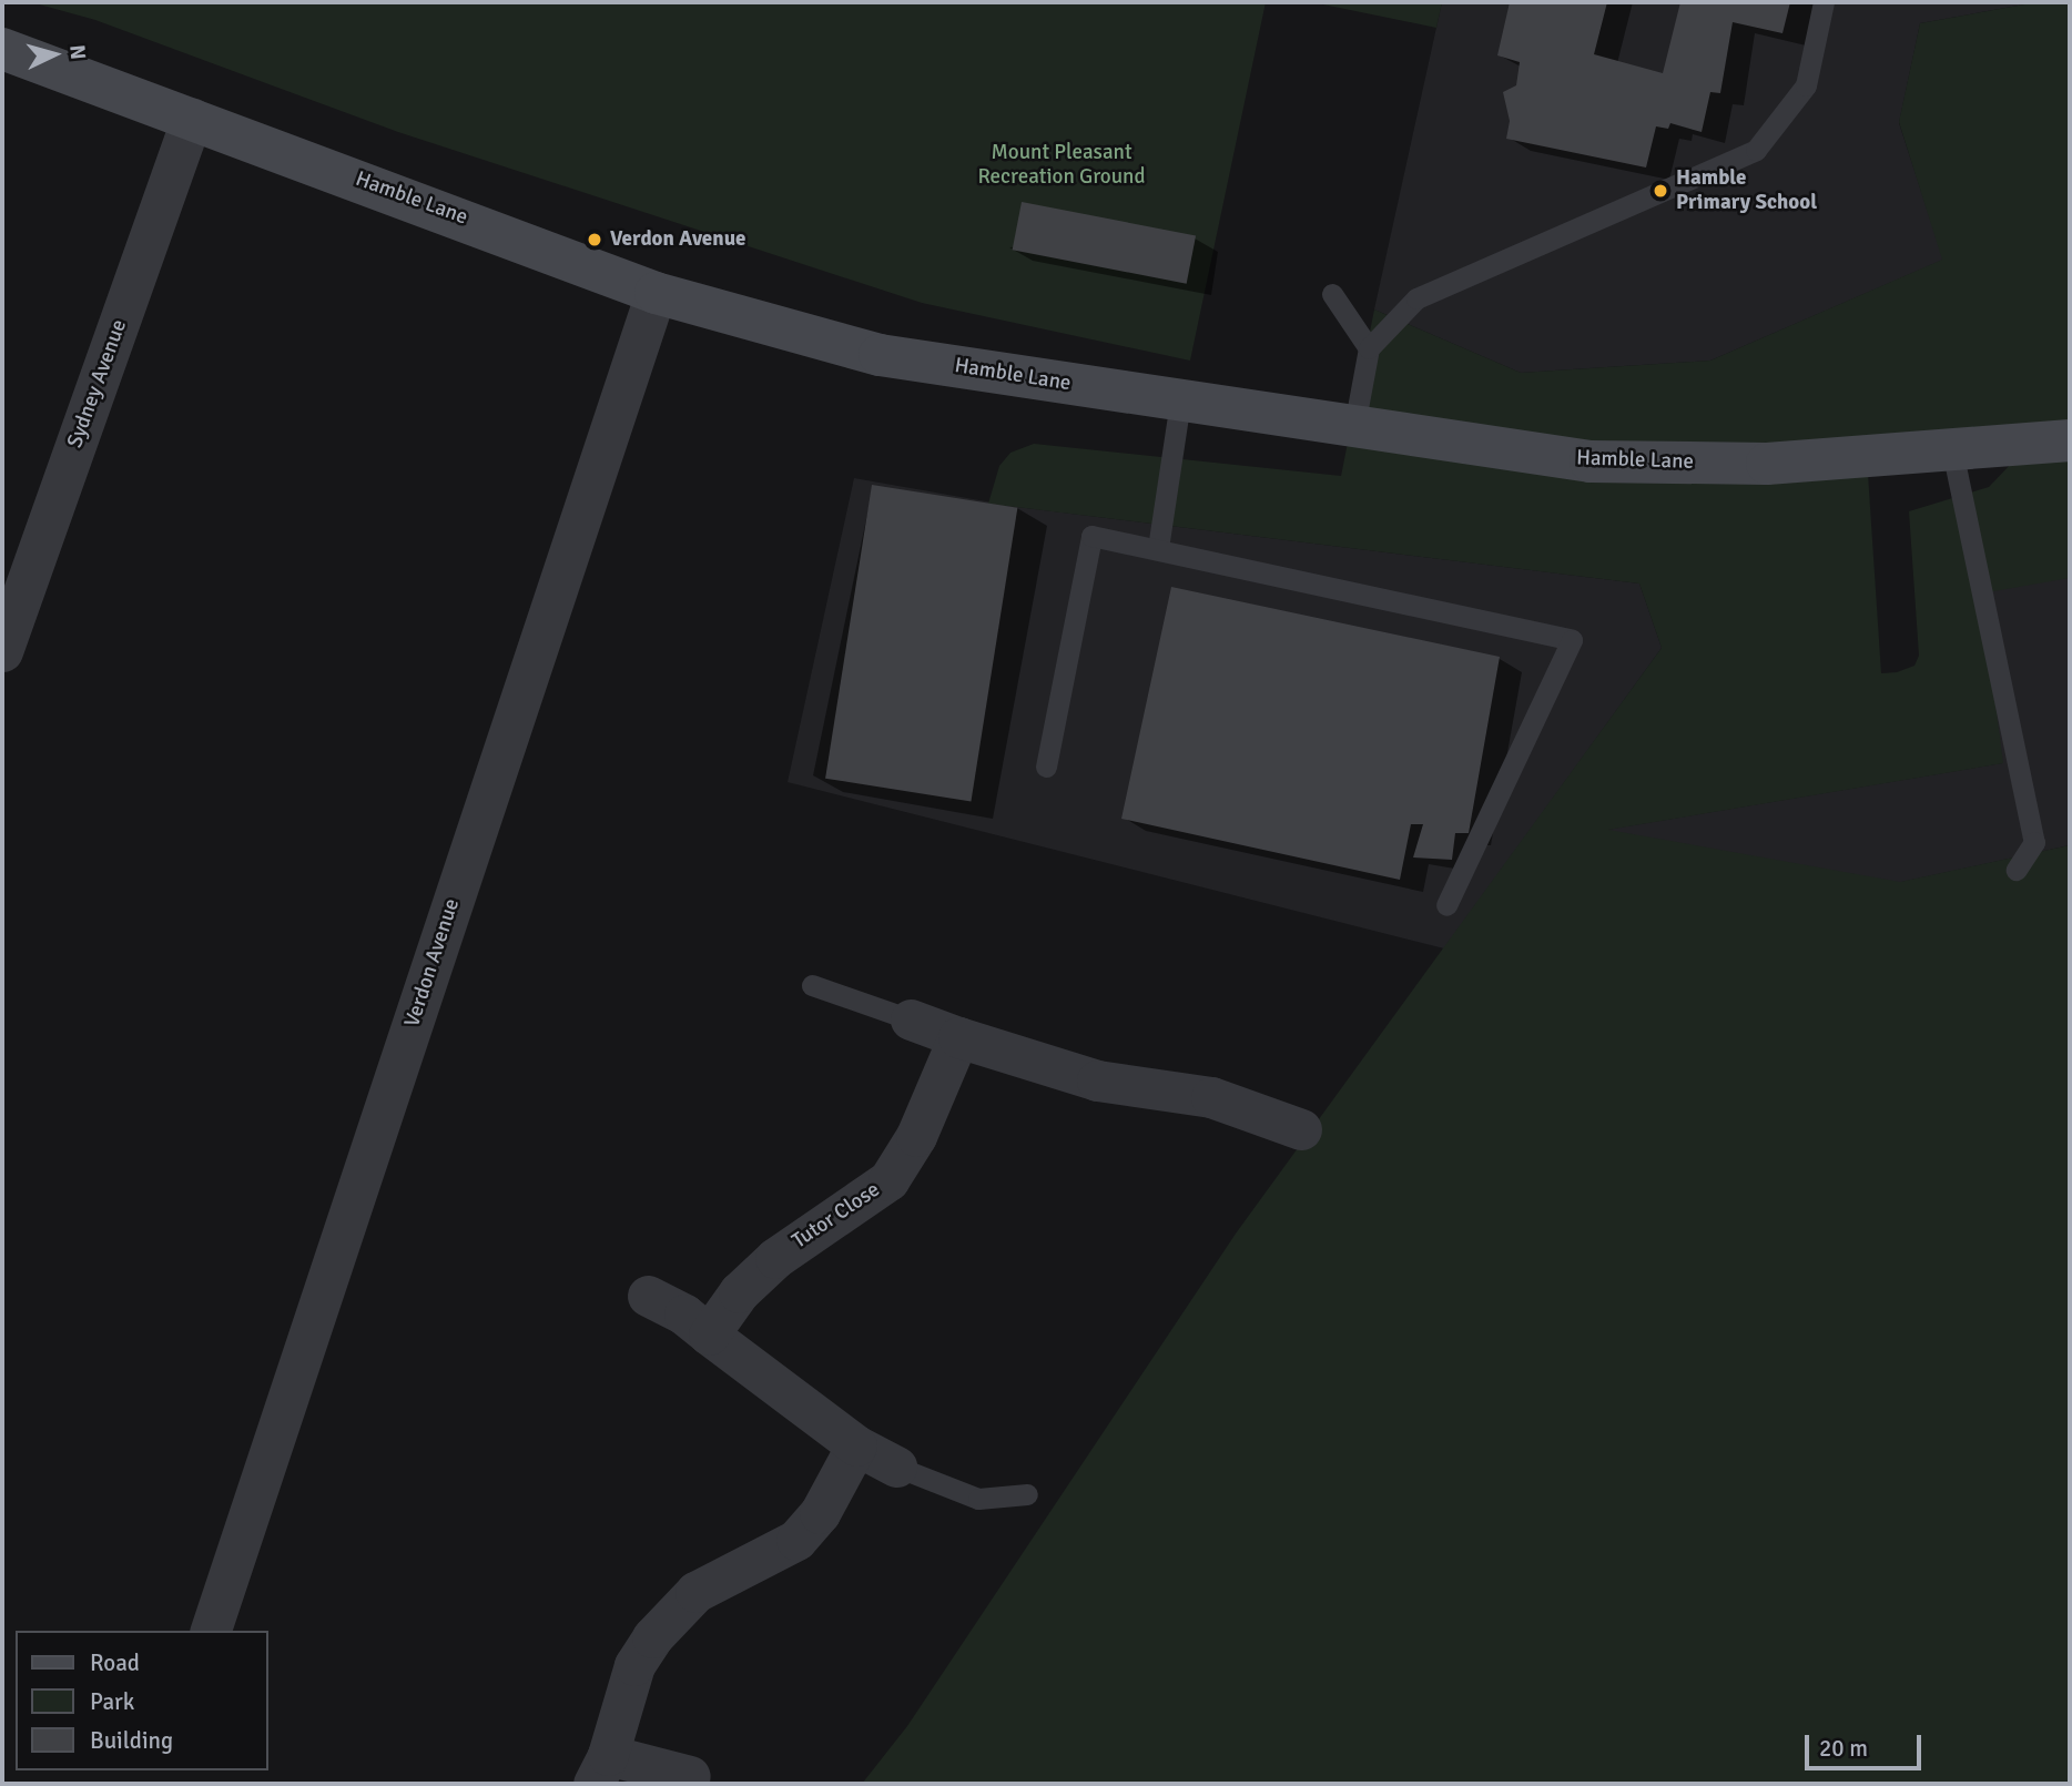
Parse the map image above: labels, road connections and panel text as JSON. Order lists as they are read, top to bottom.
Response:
{
  "streets": {
    "main road": ["Hamble Lane"],
    "street": ["Sydney Avenue", "Verdon Avenue", "Tutor Close"]
  },
  "crossings": [
    ["Hamble Lane", "Sydney Avenue"],
    ["Hamble Lane", "Verdon Avenue"]
  ],
  "parks": ["Mount Pleasant Recreation Ground"],
  "places": ["Hamble Primary School", "Verdon Avenue"],
  "legend": ["Road", "Park", "Building"],
  "scale_bar": "20 m",
  "north": "right"
}
